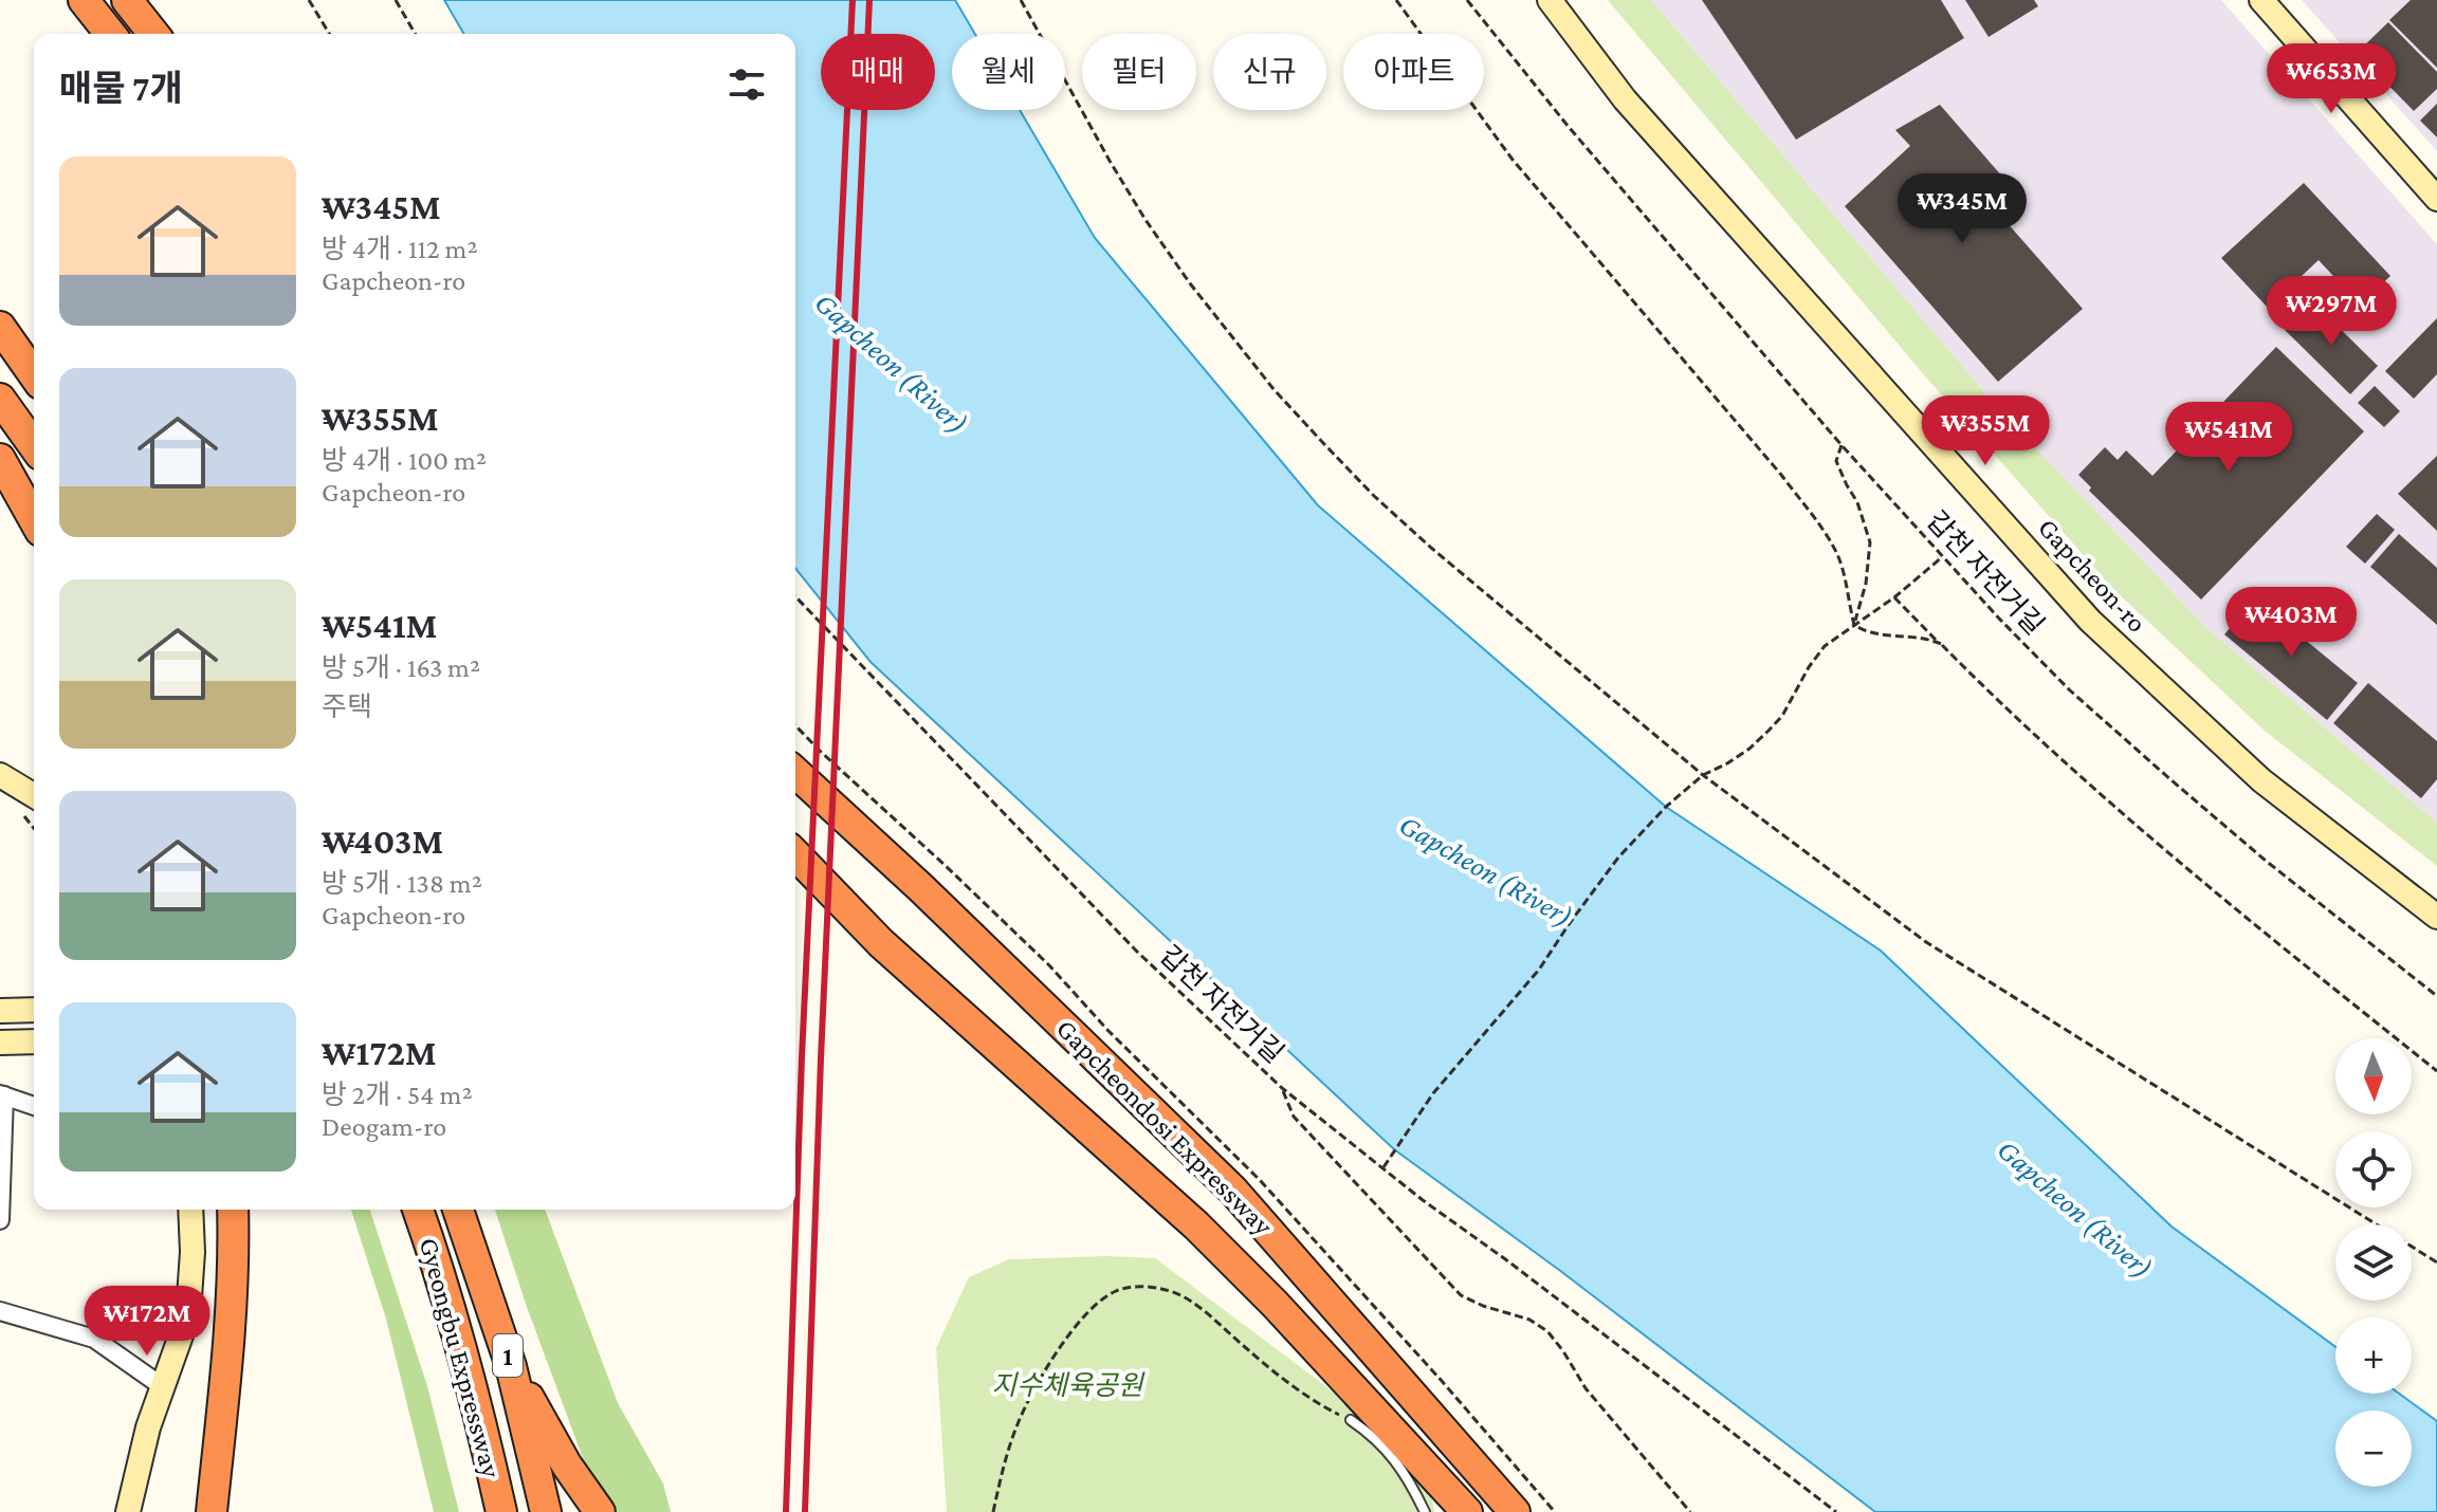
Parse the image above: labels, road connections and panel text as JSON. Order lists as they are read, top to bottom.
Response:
{
  "streets": {
    "highway": ["Gapcheondosi Expressway", "1", "Gyeongbu Expressway"],
    "main road": ["Gapcheon-ro"],
    "path": ["갑천 자전거길"]
  },
  "water": ["Gapcheon (River)"],
  "parks": ["지수체육공원"],
  "north": "bottom",
  "page": {
    "chip": [
      "매매",
      "월세",
      "필터",
      "신규",
      "아파트"
    ],
    "heading": "매물 7개",
    "price": [
      "₩653M",
      "₩345M",
      "₩297M",
      "₩355M",
      "₩541M",
      "₩403M",
      "₩172M"
    ],
    "list": [
      {
        "name": "₩345M",
        "note": "방 4개 · 112 m² · Gapcheon-ro"
      },
      {
        "name": "₩355M",
        "note": "방 4개 · 100 m² · Gapcheon-ro"
      },
      {
        "name": "₩541M",
        "note": "방 5개 · 163 m² · 주택"
      },
      {
        "name": "₩403M",
        "note": "방 5개 · 138 m² · Gapcheon-ro"
      },
      {
        "name": "₩172M",
        "note": "방 2개 · 54 m² · Deogam-ro"
      }
    ],
    "map_buttons": ["+", "−"]
  }
}
